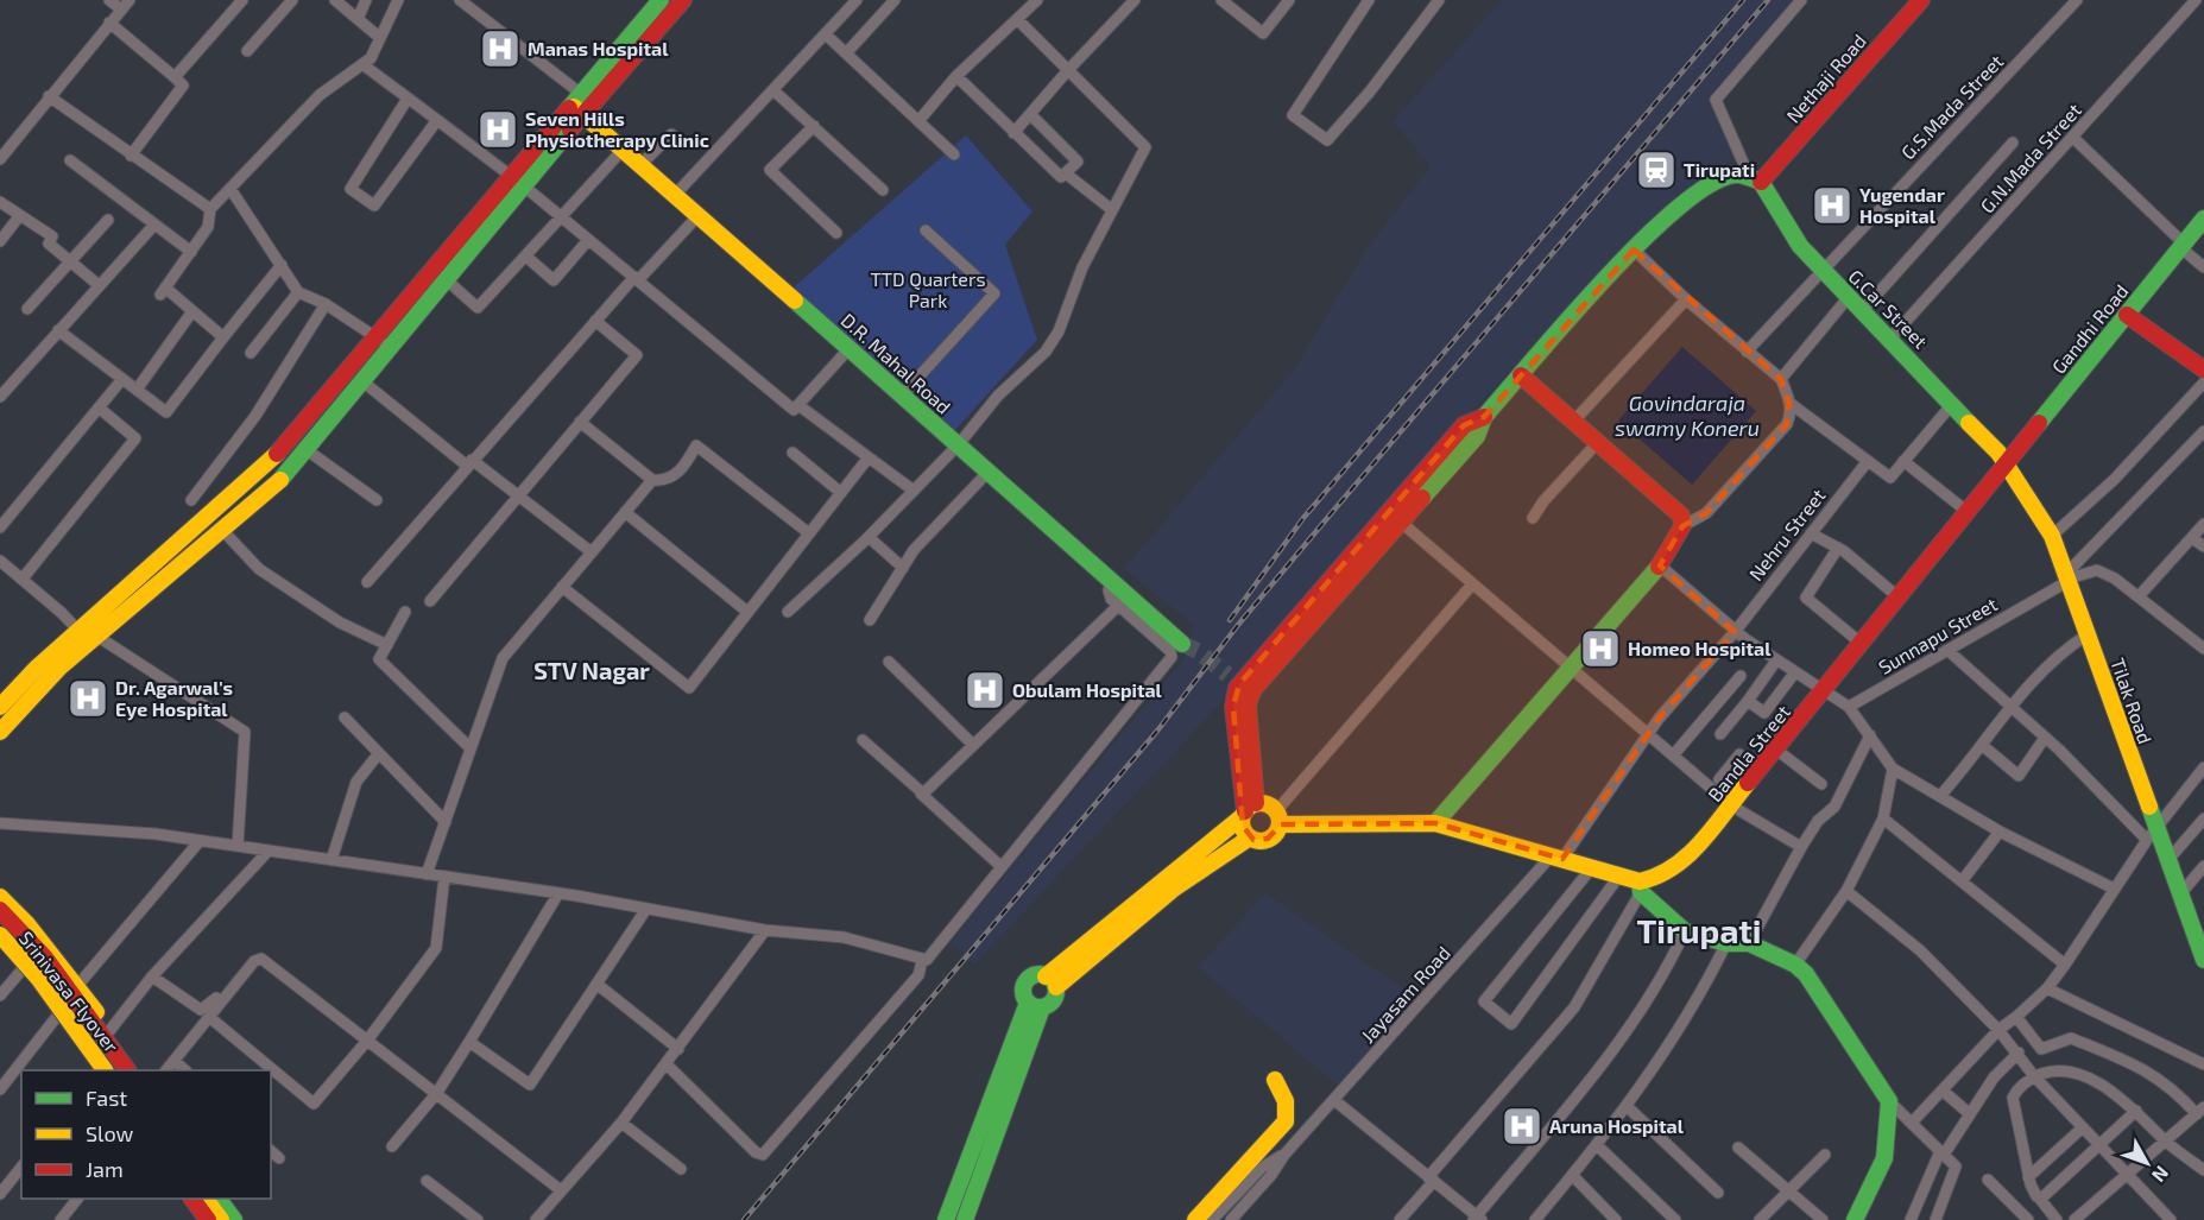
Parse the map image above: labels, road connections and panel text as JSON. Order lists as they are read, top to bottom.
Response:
{
  "streets": {
    "street": [
      "Nethaji Road",
      "G.S.Mada Street",
      "G.N.Mada Street",
      "G.Car Street",
      "Gandhi Road",
      "D.R. Mahal Road",
      "Nehru Street",
      "Sunnapu Street",
      "Tilak Road",
      "Bandla Street",
      "Srinivasa Flyover",
      "Jayasam Road"
    ]
  },
  "crossings": [
    ["Nethaji Road", "G.Car Street"],
    ["G.S.Mada Street", "G.Car Street"],
    ["G.N.Mada Street", "G.Car Street"],
    ["G.Car Street", "Gandhi Road"],
    ["G.Car Street", "Tilak Road"],
    ["G.Car Street", "Bandla Street"],
    ["Gandhi Road", "Tilak Road"],
    ["Gandhi Road", "Bandla Street"],
    ["Nehru Street", "Jayasam Road"],
    ["Sunnapu Street", "Tilak Road"],
    ["Tilak Road", "Bandla Street"]
  ],
  "districts": ["STV Nagar", "Tirupati"],
  "water": ["Govindaraja swamy Koneru"],
  "parks": ["TTD Quarters Park"],
  "places": {
    "hospital": [
      "Manas Hospital",
      "Seven Hills Physiotherapy Clinic",
      "Yugendar Hospital",
      "Homeo Hospital",
      "Obulam Hospital",
      "Dr. Agarwal's Eye Hospital",
      "Aruna Hospital"
    ],
    "station": ["Tirupati"]
  },
  "legend": ["Fast", "Slow", "Jam"],
  "north": "bottom right"
}
